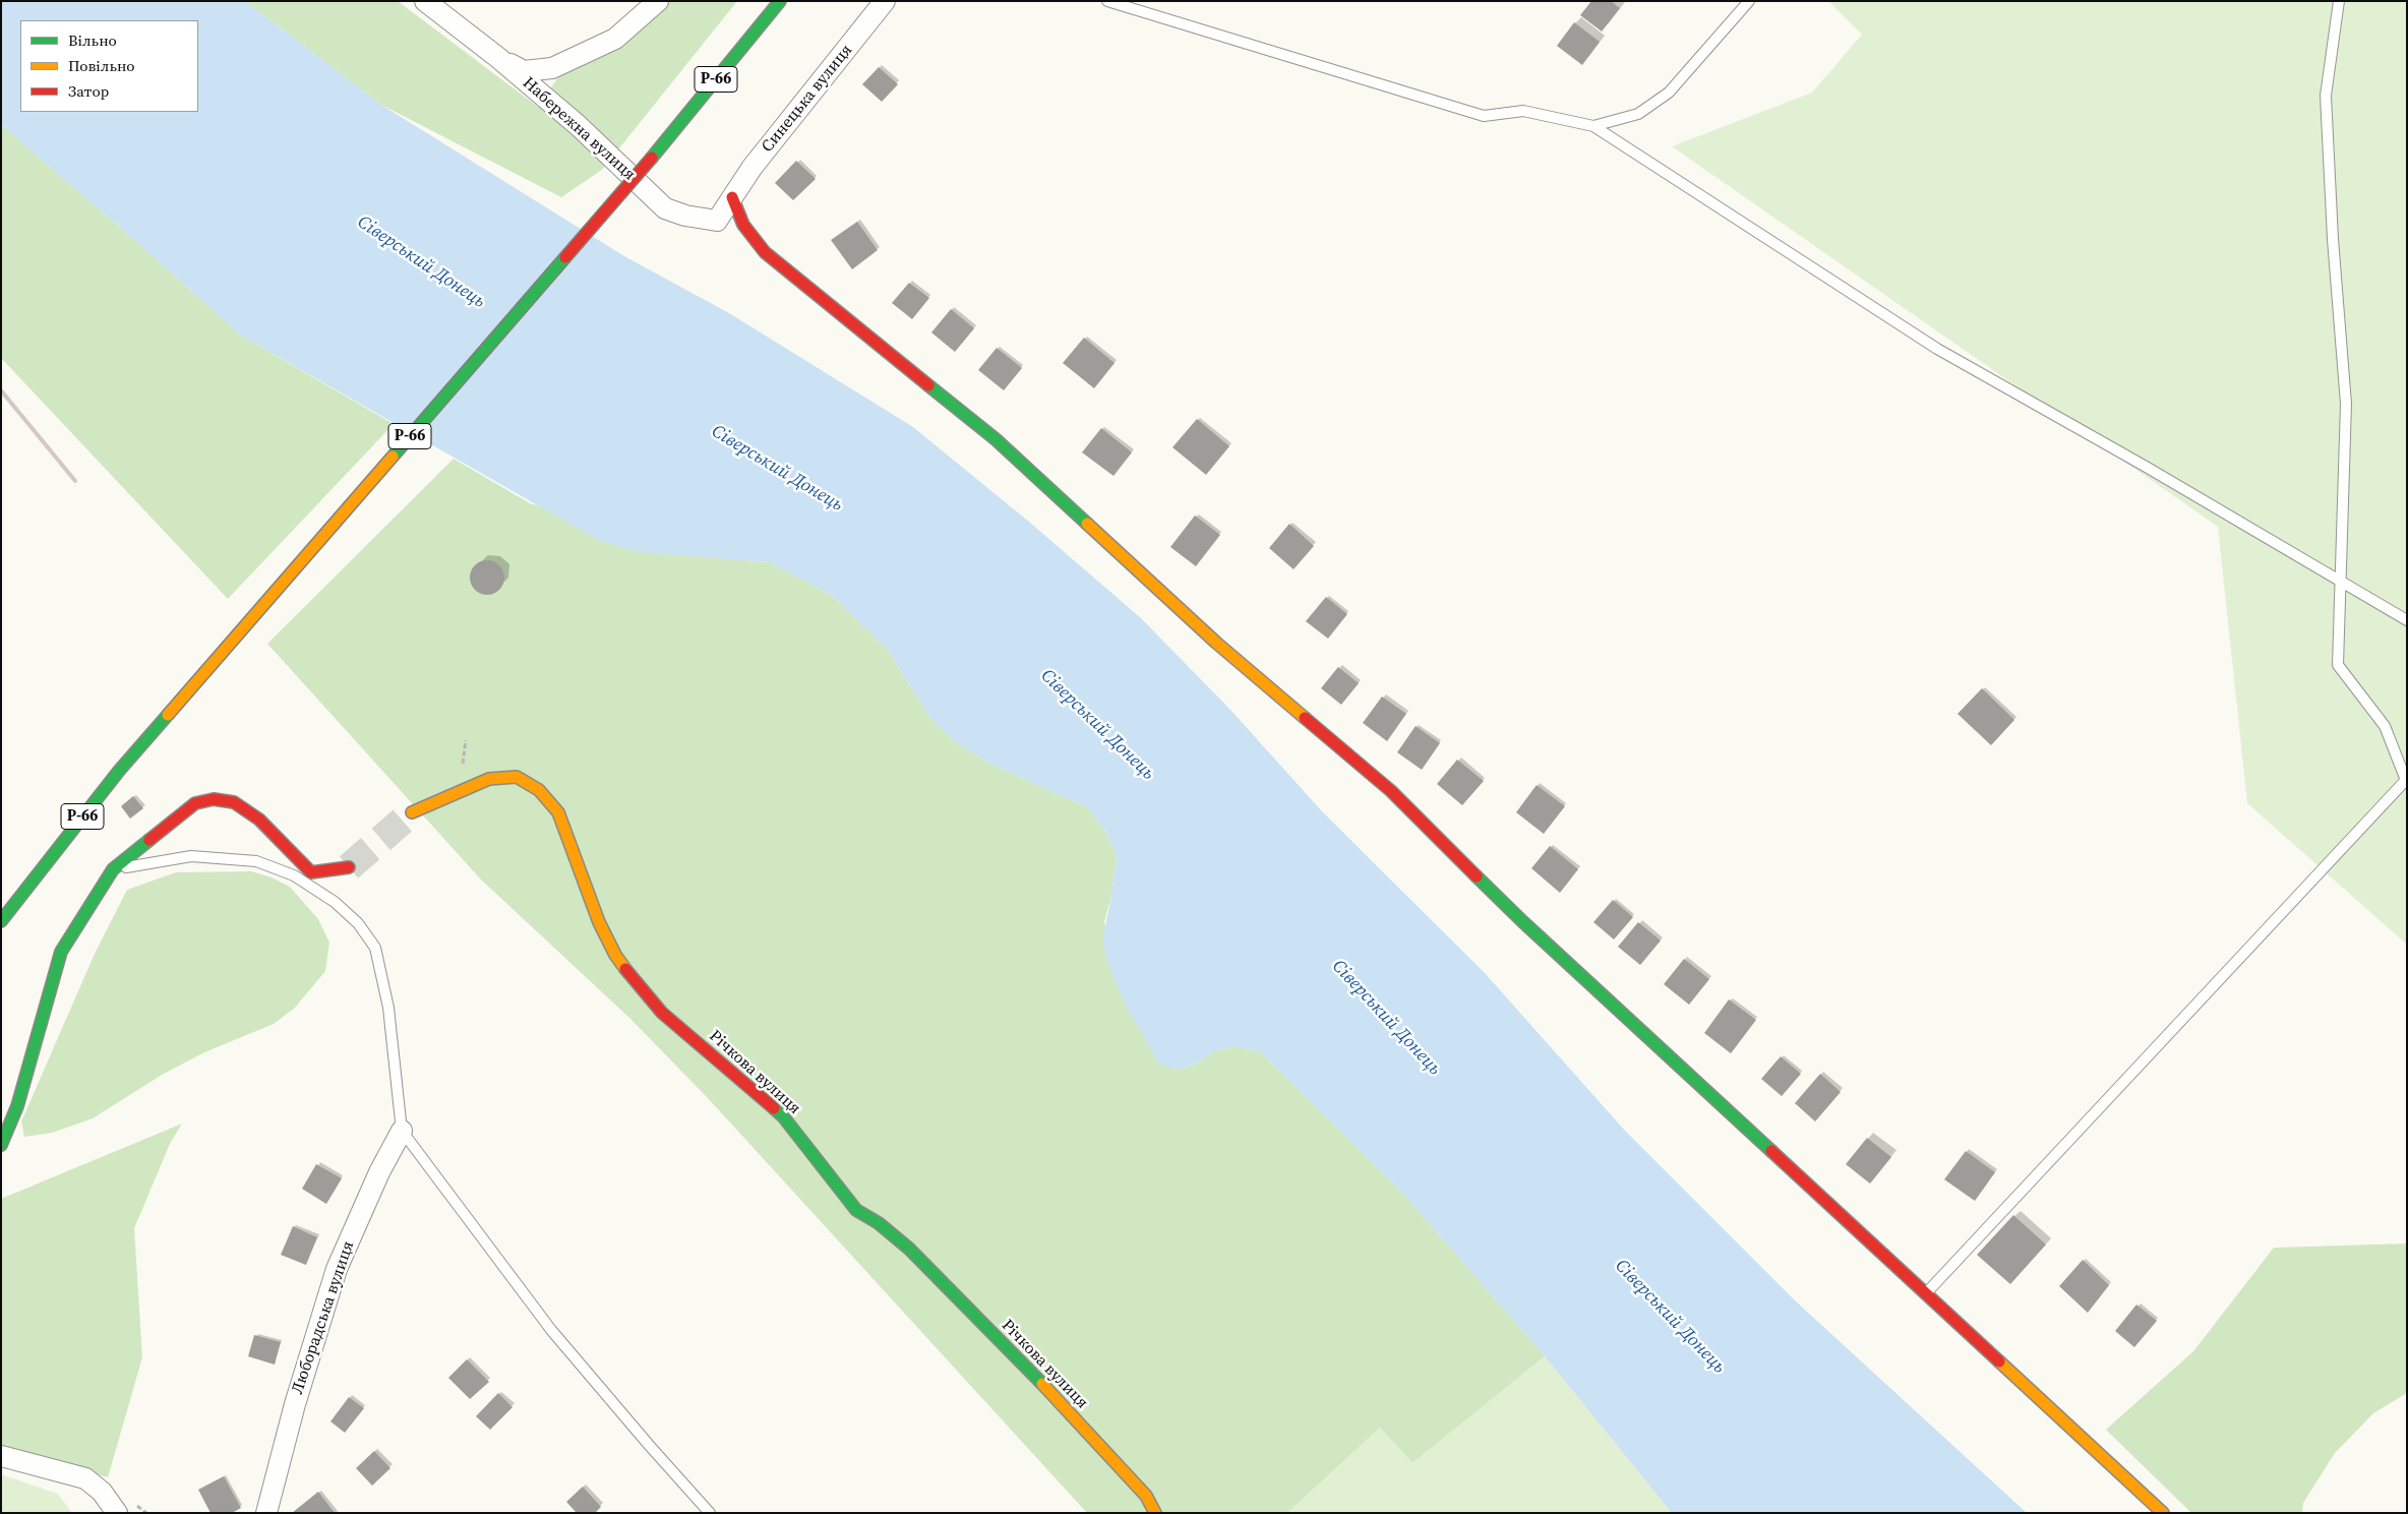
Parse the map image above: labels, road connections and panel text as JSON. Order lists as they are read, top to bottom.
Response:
{
  "streets": {
    "street": [
      "Р-66",
      "Синецька вулиця",
      "Набережна вулиця",
      "Річкова вулиця",
      "Люборадська вулиця"
    ]
  },
  "crossings": [
    ["Синецька вулиця", "Набережна вулиця"]
  ],
  "water": ["Сіверський Донець"],
  "legend": ["Вільно", "Повільно", "Затор"]
}
